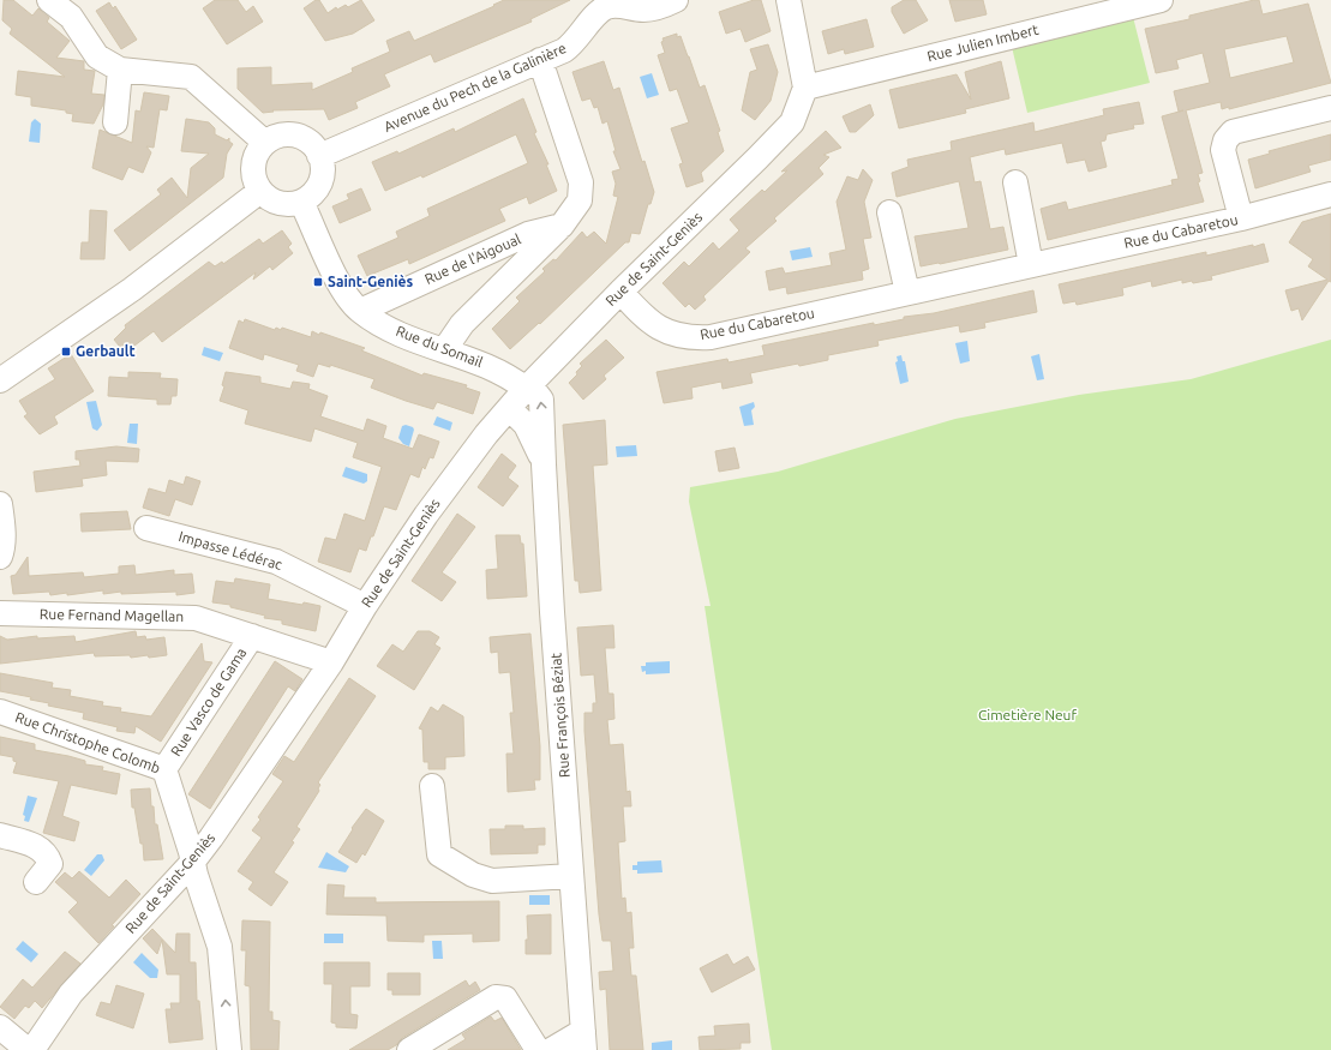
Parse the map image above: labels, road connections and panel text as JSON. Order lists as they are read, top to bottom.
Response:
{
  "streets": {
    "street": [
      "Rue Julien Imbert",
      "Avenue du Pech de la Galinière",
      "Rue du Cabaretou",
      "Rue de l'Aigoual",
      "Rue de Saint-Geniès",
      "Rue du Somail",
      "Impasse Lédérac",
      "Rue Fernand Magellan",
      "Rue Vasco de Gama",
      "Rue François Béziat",
      "Rue Christophe Colomb"
    ]
  },
  "crossings": [
    ["Rue Julien Imbert", "Rue de Saint-Geniès"],
    ["Avenue du Pech de la Galinière", "Rue de l'Aigoual"],
    ["Avenue du Pech de la Galinière", "Rue du Somail"],
    ["Rue du Cabaretou", "Rue de Saint-Geniès"],
    ["Rue de l'Aigoual", "Rue du Somail"],
    ["Rue de Saint-Geniès", "Rue du Somail"],
    ["Rue de Saint-Geniès", "Impasse Lédérac"],
    ["Rue de Saint-Geniès", "Rue Fernand Magellan"],
    ["Rue de Saint-Geniès", "Rue François Béziat"],
    ["Rue de Saint-Geniès", "Rue Christophe Colomb"],
    ["Rue du Somail", "Rue François Béziat"],
    ["Rue Fernand Magellan", "Rue Vasco de Gama"],
    ["Rue Vasco de Gama", "Rue Christophe Colomb"]
  ],
  "one_way": ["Rue Christophe Colomb"],
  "parks": ["Cimetière Neuf"],
  "places": {
    "transit": ["Saint-Geniès", "Gerbault"]
  }
}
